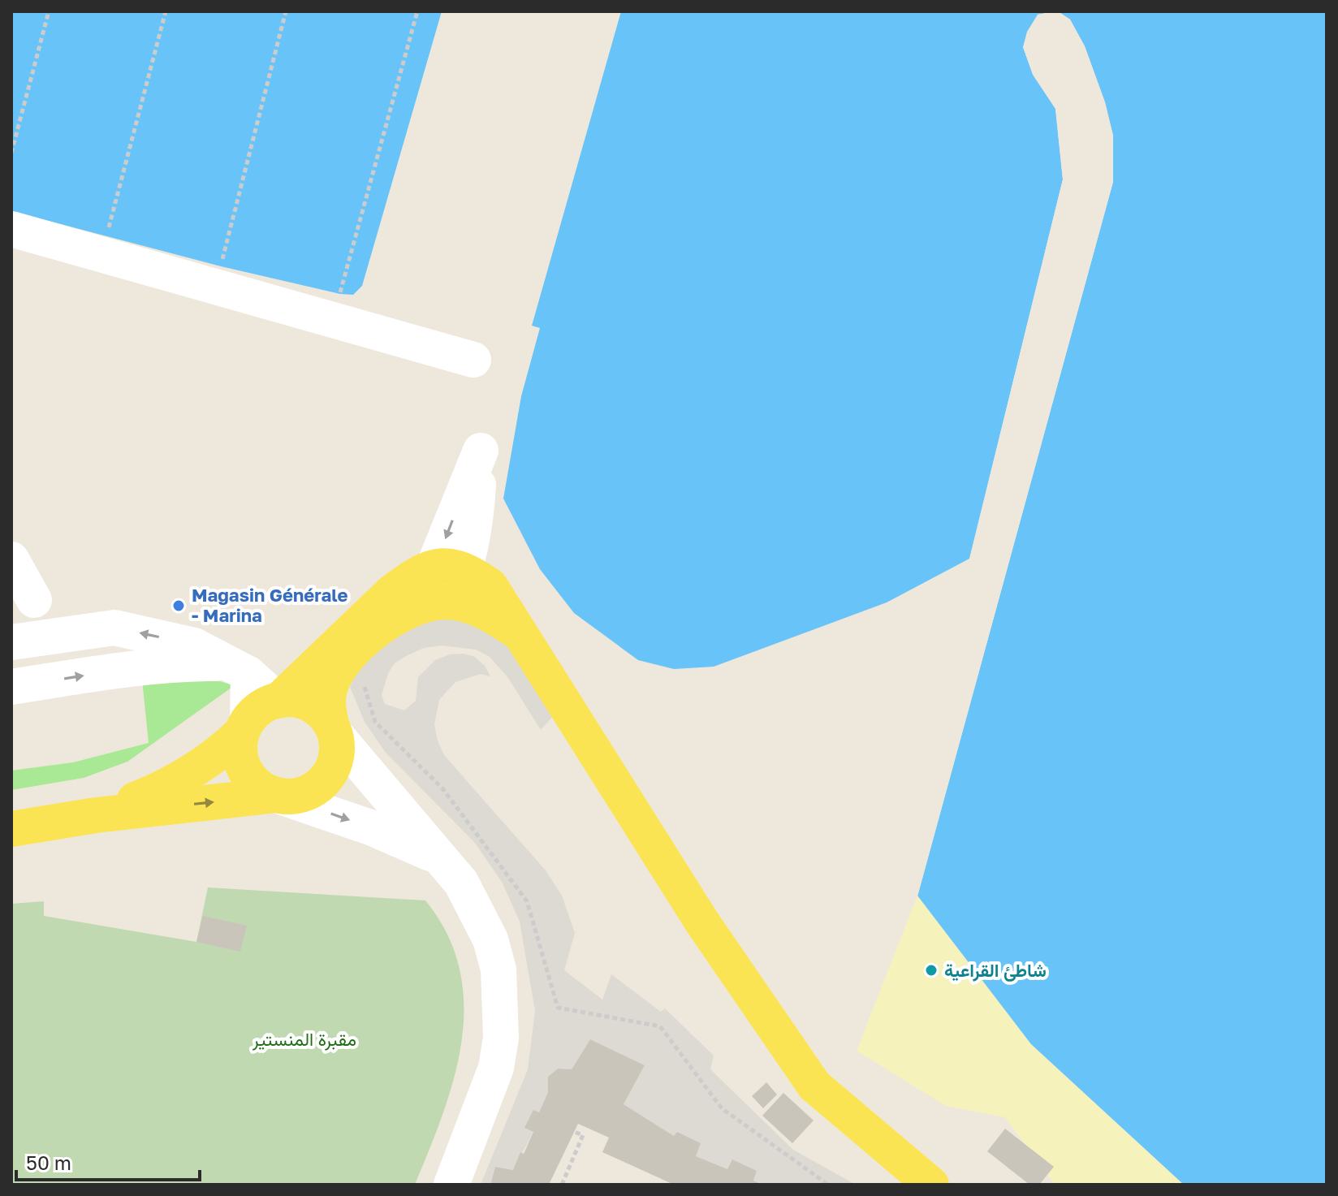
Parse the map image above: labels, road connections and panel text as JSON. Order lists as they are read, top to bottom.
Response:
{
  "parks": ["مقبرة المنستير"],
  "places": ["Magasin Générale - Marina", "شاطئ القراعية"],
  "scale_bar": "50 m"
}
